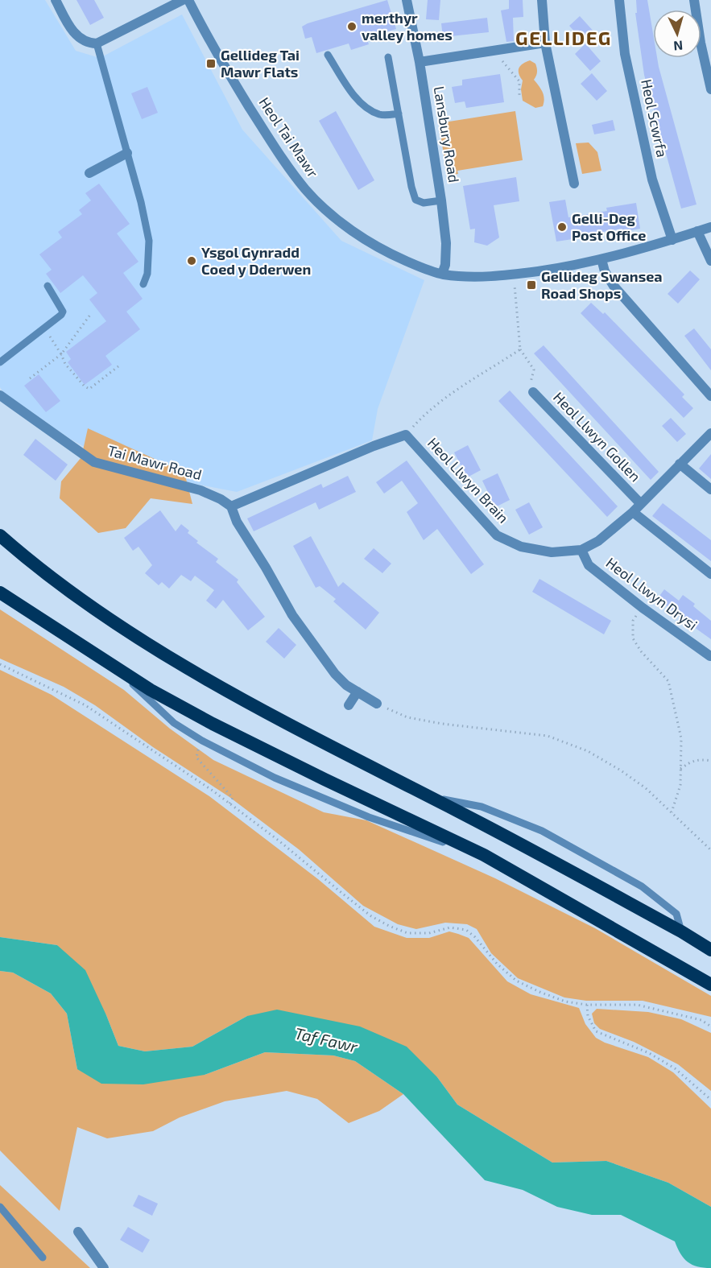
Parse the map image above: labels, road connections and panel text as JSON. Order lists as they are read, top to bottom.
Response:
{
  "streets": {
    "street": [
      "Heol Scwrfa",
      "Lansbury Road",
      "Heol Tai Mawr",
      "Heol Llwyn Gollen",
      "Tai Mawr Road",
      "Heol Llwyn Brain",
      "Heol Llwyn Drysi"
    ]
  },
  "crossings": [
    ["Heol Scwrfa", "Heol Tai Mawr"],
    ["Lansbury Road", "Heol Tai Mawr"],
    ["Heol Llwyn Gollen", "Heol Llwyn Brain"],
    ["Tai Mawr Road", "Heol Llwyn Brain"],
    ["Heol Llwyn Brain", "Heol Llwyn Drysi"]
  ],
  "districts": ["GELLIDEG"],
  "water": ["Taf Fawr"],
  "places": {
    "other": ["merthyr valley homes", "Gelli-Deg Post Office", "Ysgol Gynradd Coed y Dderwen"],
    "transit": ["Gellideg Tai Mawr Flats", "Gellideg Swansea Road Shops"]
  },
  "north": "bottom"
}
